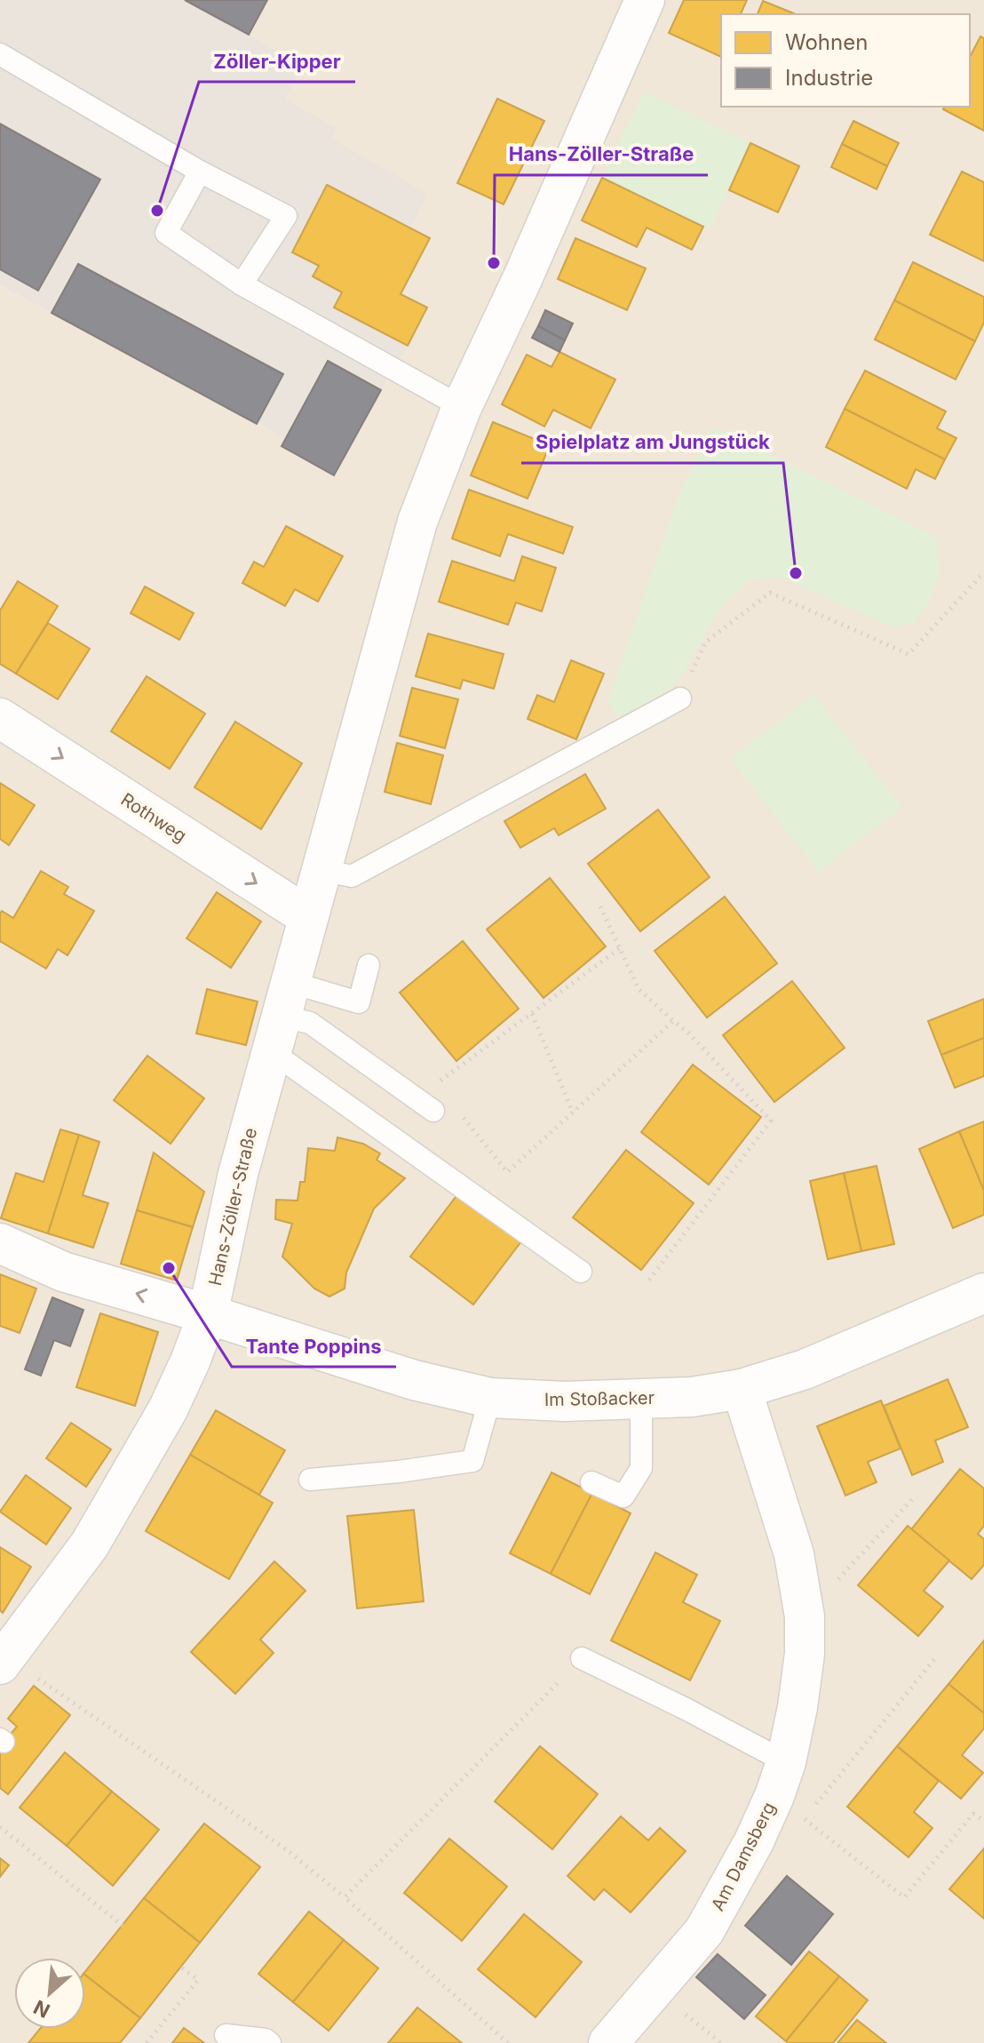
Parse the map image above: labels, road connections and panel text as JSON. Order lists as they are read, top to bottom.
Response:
{
  "streets": {
    "street": [
      "Rothweg",
      "Hans-Zöller-Straße",
      "Im Stoßacker",
      "Am Damsberg"
    ]
  },
  "crossings": [
    ["Rothweg", "Hans-Zöller-Straße"],
    ["Hans-Zöller-Straße", "Im Stoßacker"],
    ["Im Stoßacker", "Am Damsberg"]
  ],
  "one_way": ["Rothweg"],
  "places": [
    "Zöller-Kipper",
    "Hans-Zöller-Straße",
    "Spielplatz am Jungstück",
    "Tante Poppins"
  ],
  "legend": ["Wohnen", "Industrie"],
  "north": "bottom left"
}
